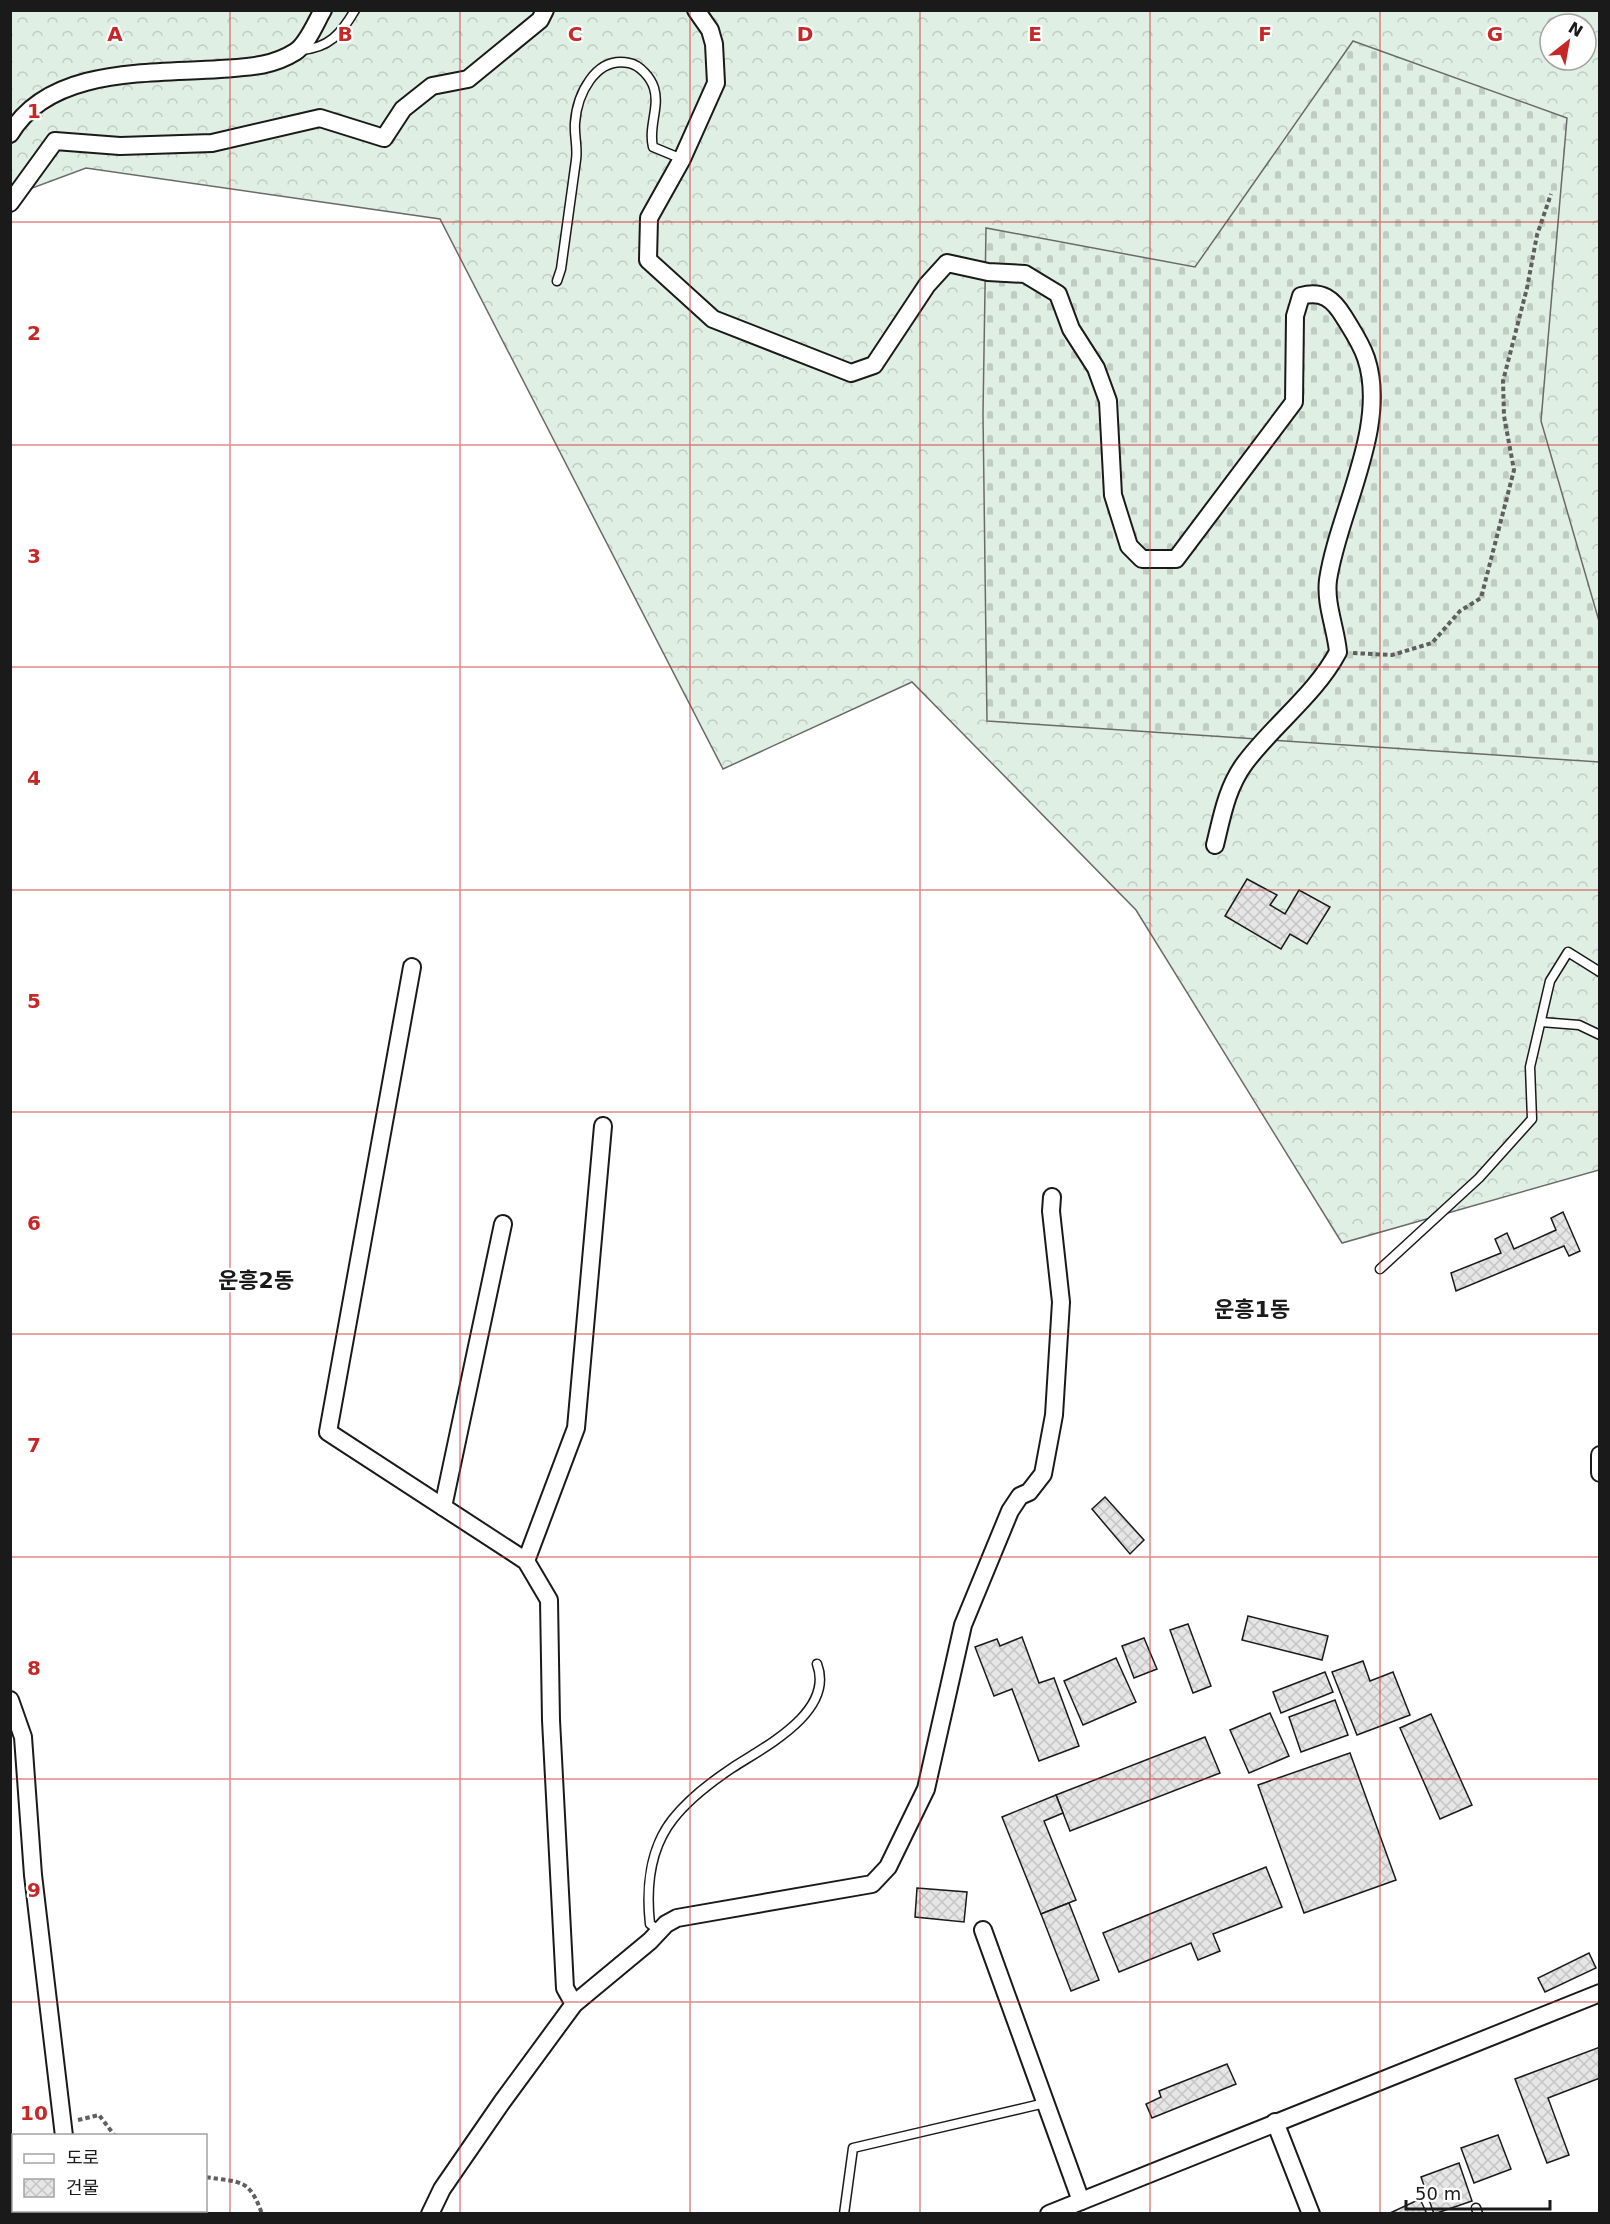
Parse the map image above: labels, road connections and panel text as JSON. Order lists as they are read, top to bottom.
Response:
{
  "districts": ["운흥2동", "운흥1동"],
  "legend": ["도로", "건물"],
  "scale_bar": "50 m",
  "north": "top right",
  "grid": {
    "columns": [
      "A",
      "B",
      "C",
      "D",
      "E",
      "F",
      "G"
    ],
    "rows": [
      "1",
      "2",
      "3",
      "4",
      "5",
      "6",
      "7",
      "8",
      "9",
      "10"
    ]
  }
}
